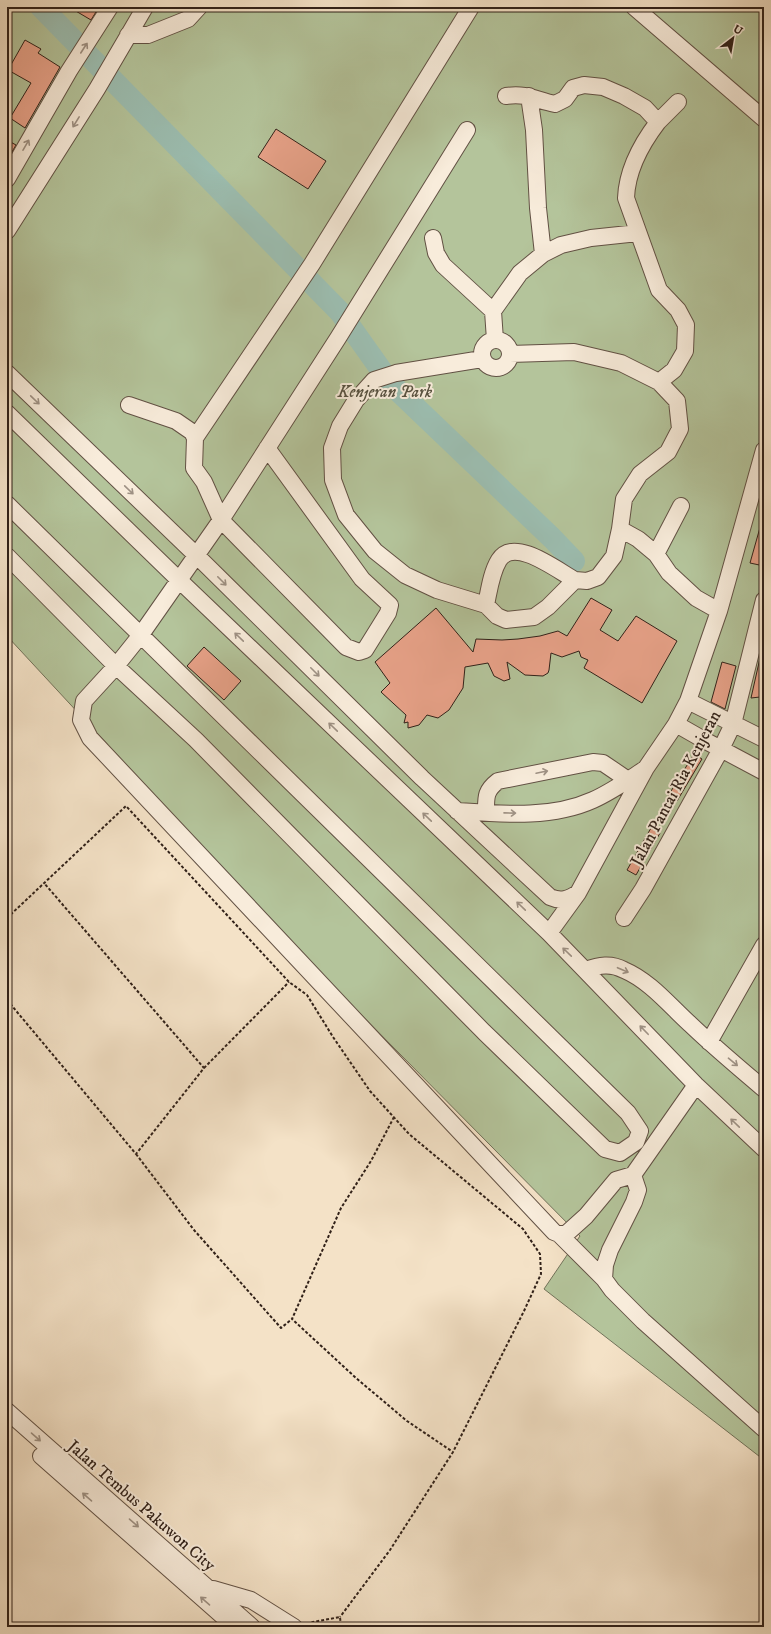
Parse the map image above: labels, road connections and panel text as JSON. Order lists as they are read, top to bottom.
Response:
{
  "streets": {
    "street": ["Jalan Pantai Ria Kenjeran", "Jalan Tembus Pakuwon City"]
  },
  "parks": ["Kenjeran Park"],
  "north": "top right"
}
